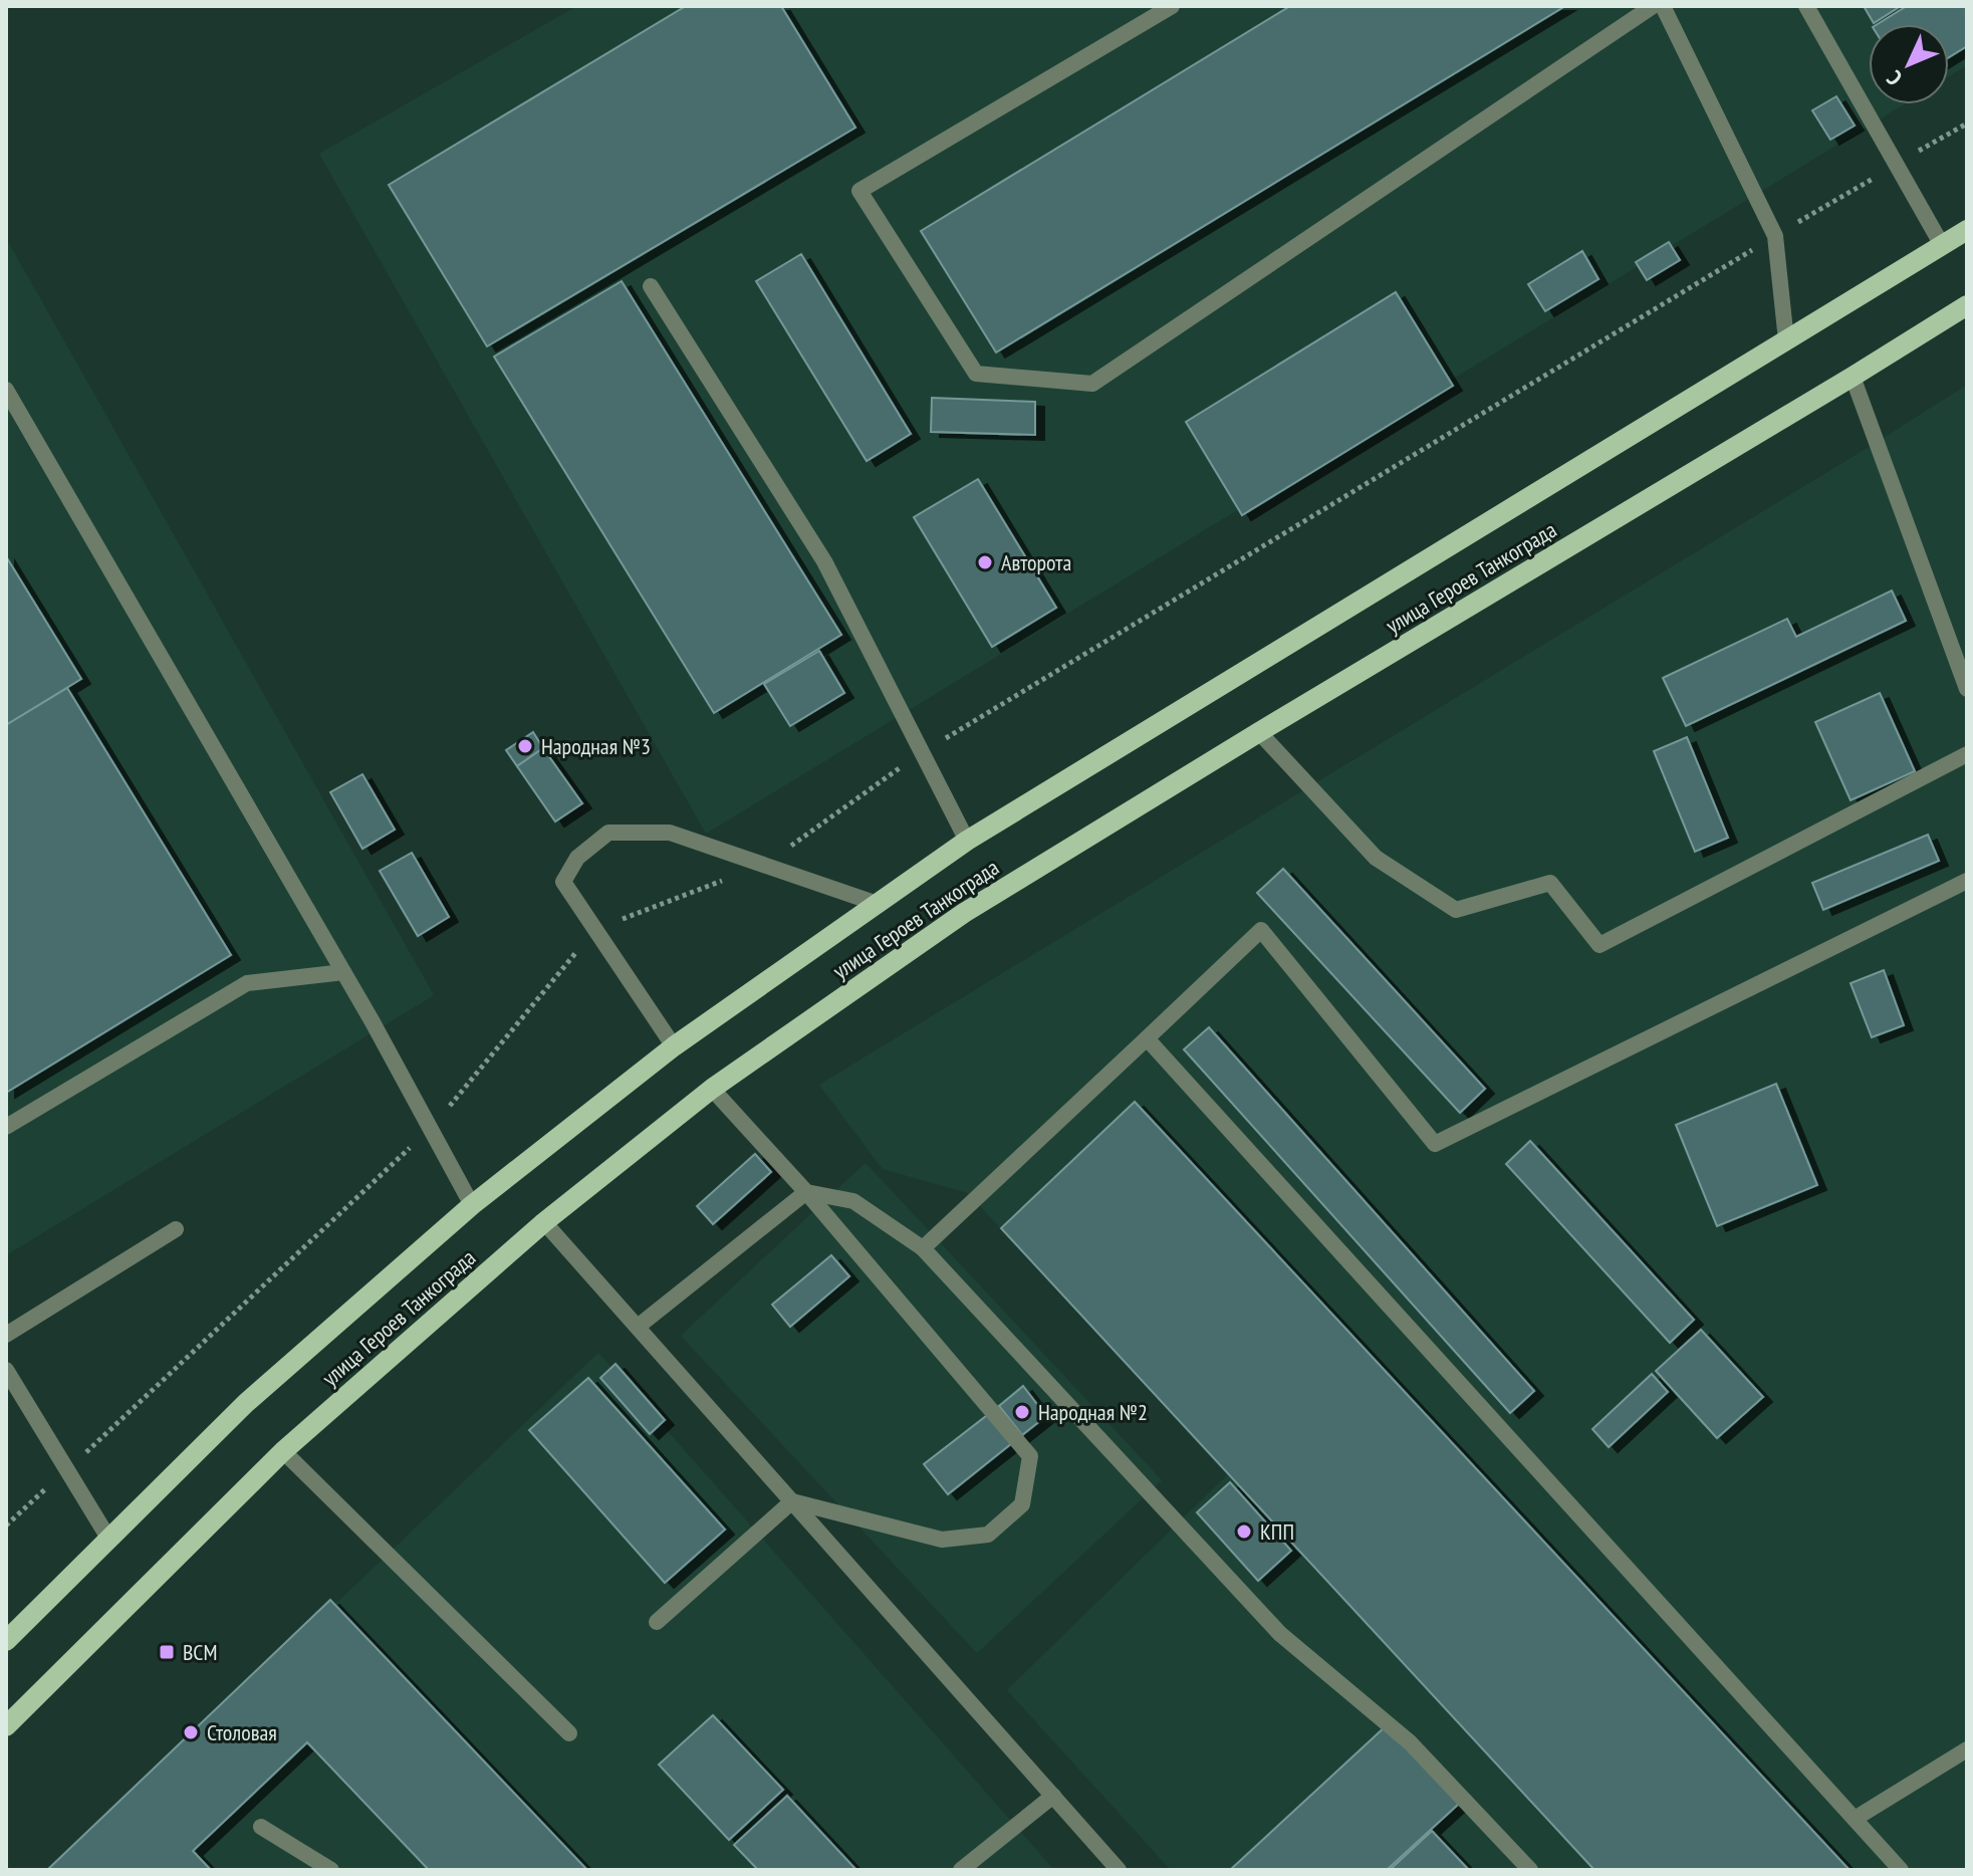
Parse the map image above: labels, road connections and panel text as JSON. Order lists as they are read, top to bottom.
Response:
{
  "streets": {
    "main road": ["улица Героев Танкограда"]
  },
  "places": {
    "other": [
      "Авторота",
      "Народная №3",
      "Народная №2",
      "КПП",
      "Столовая"
    ],
    "transit": ["ВСМ"]
  },
  "north": "bottom left"
}
